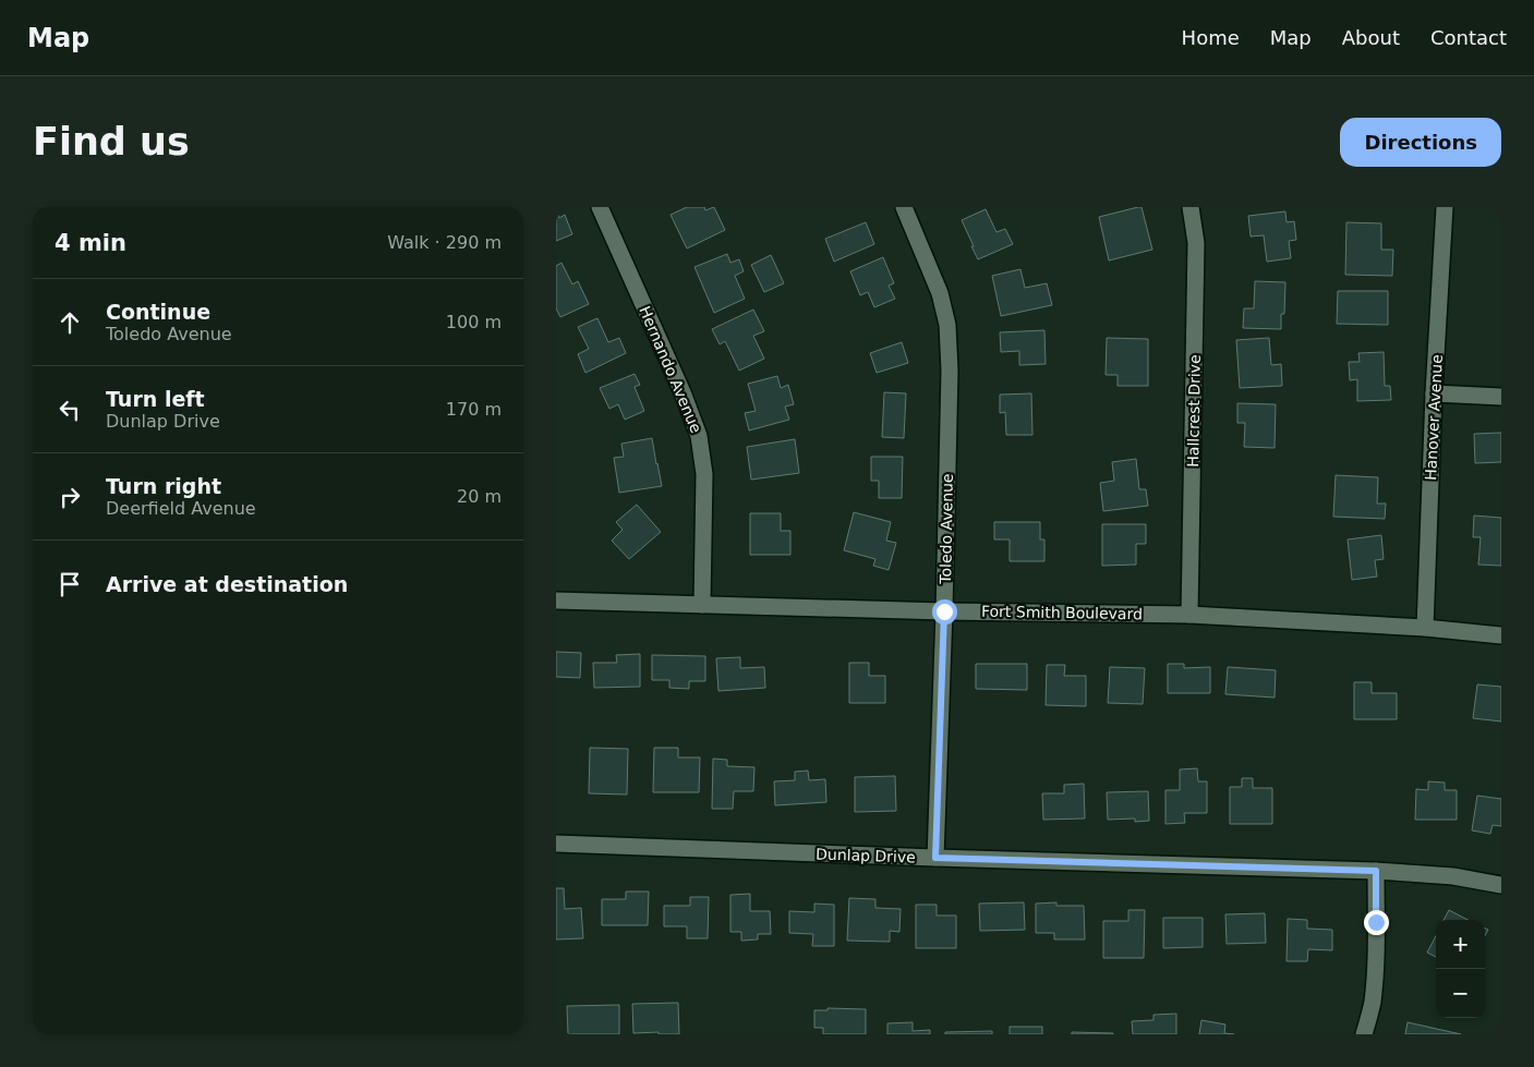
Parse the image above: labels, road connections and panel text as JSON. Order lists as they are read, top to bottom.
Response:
{
  "streets": {
    "street": [
      "Hernando Avenue",
      "Hallcrest Drive",
      "Hanover Avenue",
      "Toledo Avenue",
      "Fort Smith Boulevard",
      "Dunlap Drive"
    ]
  },
  "crossings": [
    ["Hernando Avenue", "Fort Smith Boulevard"],
    ["Hallcrest Drive", "Fort Smith Boulevard"],
    ["Hanover Avenue", "Fort Smith Boulevard"],
    ["Toledo Avenue", "Fort Smith Boulevard"],
    ["Toledo Avenue", "Dunlap Drive"]
  ],
  "page": {
    "header": "Map",
    "nav": [
      "Home",
      "Map",
      "About",
      "Contact"
    ],
    "buttons": "Directions",
    "title": "Find us",
    "heading": ["4 min", "Walk · 290 m"],
    "list": [
      ["Continue", "Toledo Avenue", "100 m"],
      ["Turn left", "Dunlap Drive", "170 m"],
      ["Turn right", "Deerfield Avenue", "20 m"],
      "Arrive at destination"
    ],
    "map_buttons": ["+", "−"]
  }
}
